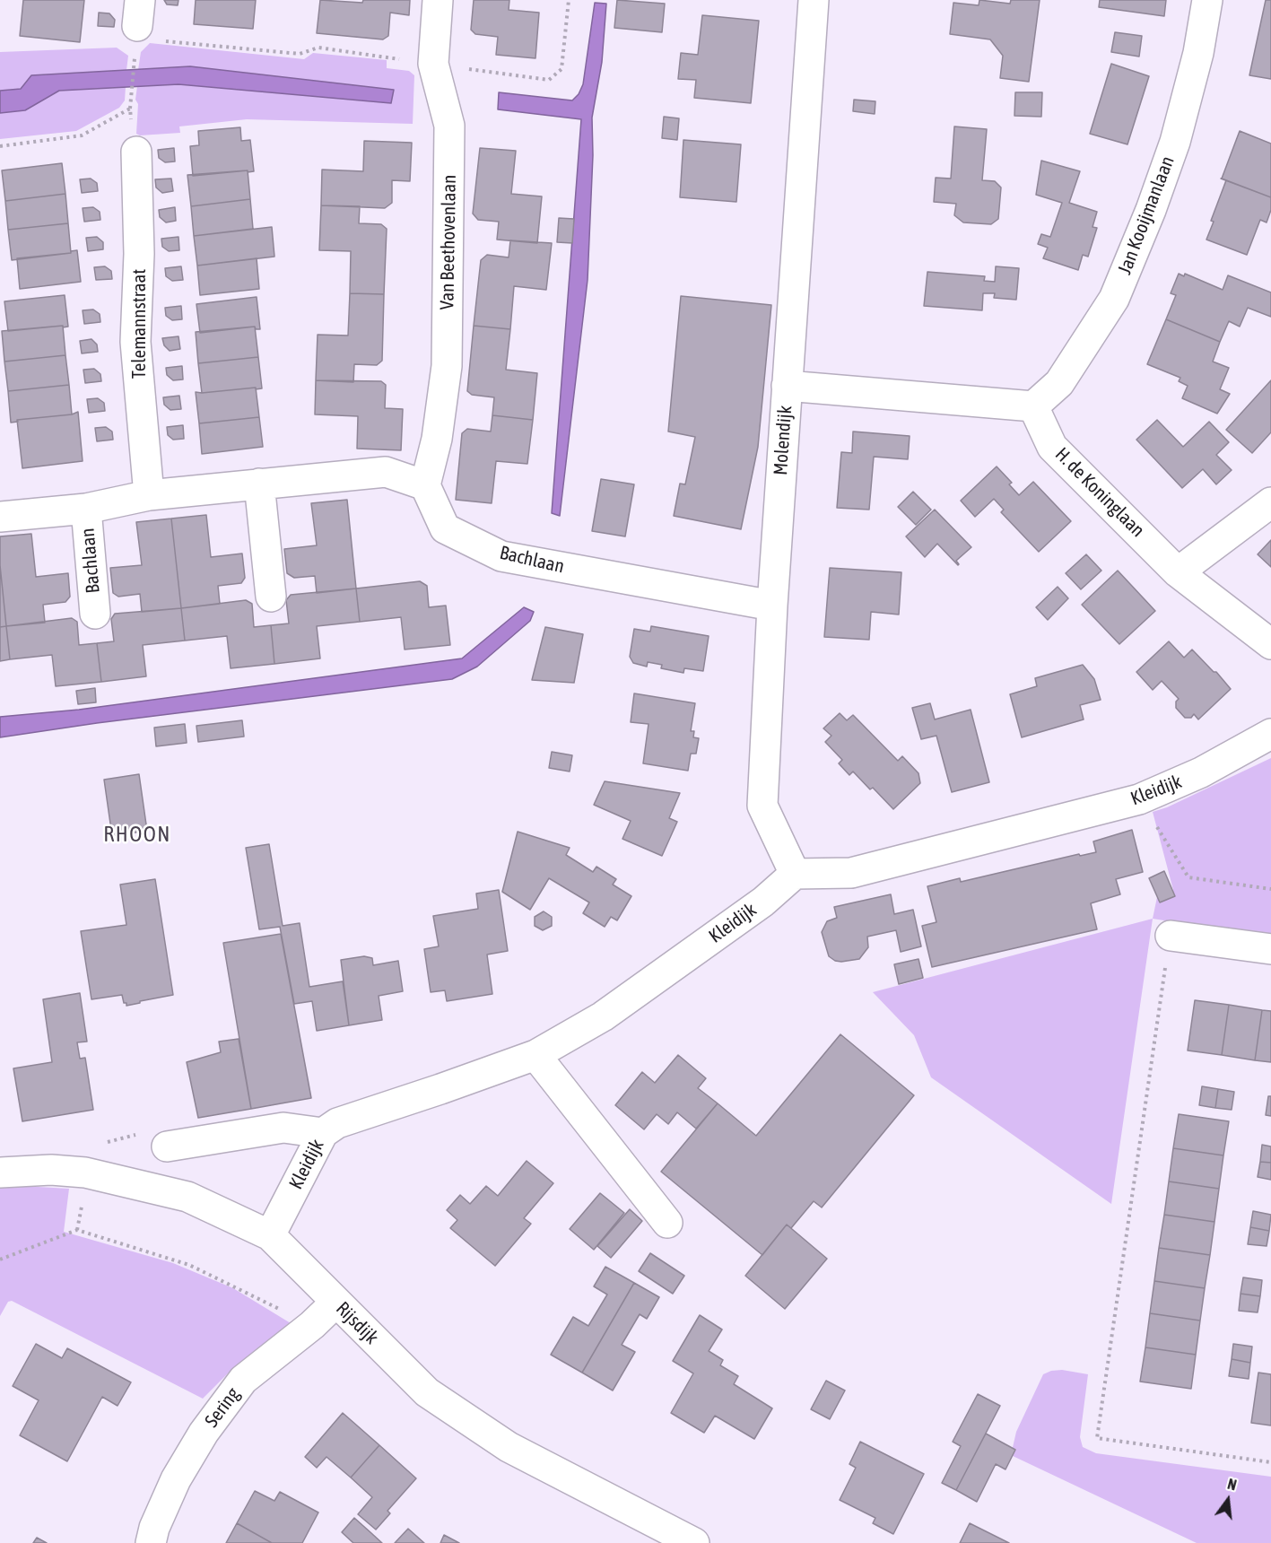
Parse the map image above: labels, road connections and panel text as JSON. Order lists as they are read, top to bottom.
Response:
{
  "streets": {
    "street": [
      "Jan Kooijmanlaan",
      "Van Beethovenlaan",
      "Telemannstraat",
      "Molendijk",
      "H. de Koninglaan",
      "Bachlaan",
      "Kleidijk",
      "Rijsdijk",
      "Sering"
    ]
  },
  "crossings": [
    ["Jan Kooijmanlaan", "H. de Koninglaan"],
    ["Van Beethovenlaan", "Bachlaan"],
    ["Telemannstraat", "Bachlaan"],
    ["Molendijk", "Bachlaan"],
    ["Molendijk", "Kleidijk"],
    ["Kleidijk", "Rijsdijk"],
    ["Rijsdijk", "Sering"]
  ],
  "districts": ["RHOON"],
  "north": "top"
}
